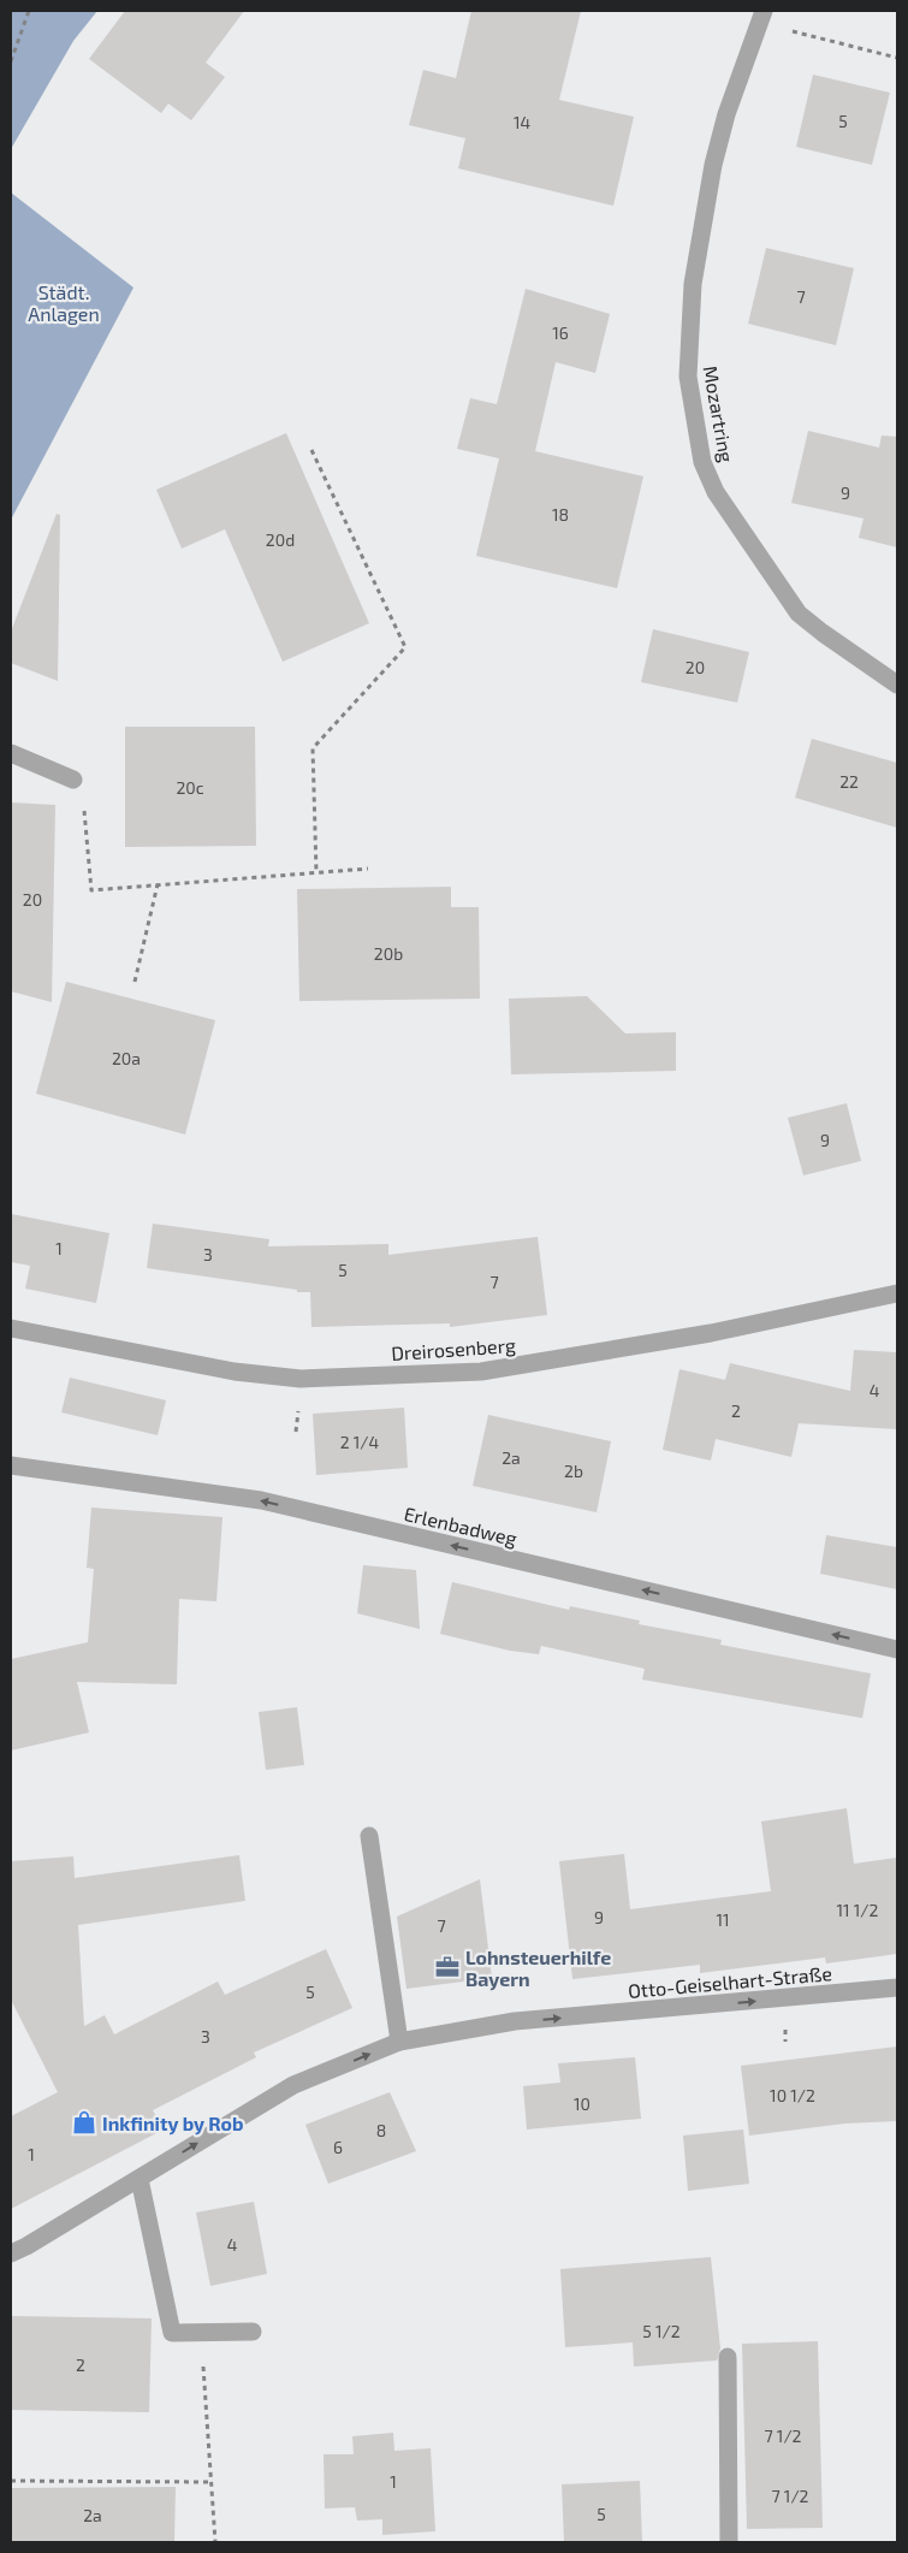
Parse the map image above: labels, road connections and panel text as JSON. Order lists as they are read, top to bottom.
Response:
{
  "streets": {
    "street": [
      "Mozartring",
      "Dreirosenberg",
      "Erlenbadweg",
      "Otto-Geiselhart-Straße"
    ]
  },
  "one_way": ["Erlenbadweg", "Otto-Geiselhart-Straße"],
  "parks": ["Städt. Anlagen"],
  "places": {
    "office": ["Lohnsteuerhilfe Bayern"],
    "shop": ["Inkfinity by Rob"]
  },
  "house_numbers": [
    "5",
    "14",
    "7",
    "16",
    "9",
    "18",
    "20d",
    "20",
    "22",
    "20c",
    "20",
    "20b",
    "20a",
    "9",
    "1",
    "3",
    "5",
    "7",
    "4",
    "2",
    "2 1/4",
    "2a",
    "2b",
    "11 1/2",
    "9",
    "11",
    "7",
    "5",
    "3",
    "10 1/2",
    "10",
    "8",
    "6",
    "1",
    "4",
    "5 1/2",
    "2",
    "7 1/2",
    "1",
    "7 1/2",
    "5",
    "2a"
  ]
}
